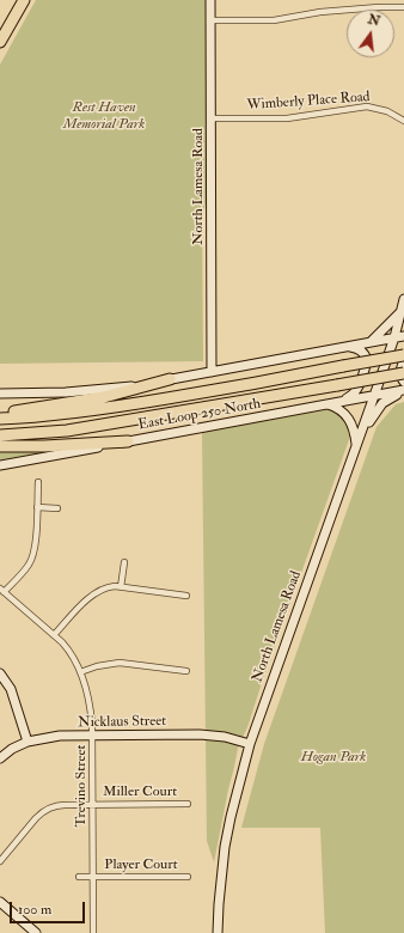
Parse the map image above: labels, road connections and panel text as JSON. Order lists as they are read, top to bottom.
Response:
{
  "streets": {
    "main road": ["North Lamesa Road", "East Loop 250 North", "Nicklaus Street"],
    "street": [
      "Wimberly Place Road",
      "Trevino Street",
      "Miller Court",
      "Player Court"
    ]
  },
  "crossings": [
    ["Wimberly Place Road", "North Lamesa Road"],
    ["North Lamesa Road", "East Loop 250 North"],
    ["North Lamesa Road", "Nicklaus Street"],
    ["Nicklaus Street", "Trevino Street"],
    ["Trevino Street", "Miller Court"],
    ["Trevino Street", "Player Court"]
  ],
  "parks": ["Rest Haven Memorial Park", "Hogan Park"],
  "scale_bar": "100 m",
  "north": "top"
}
